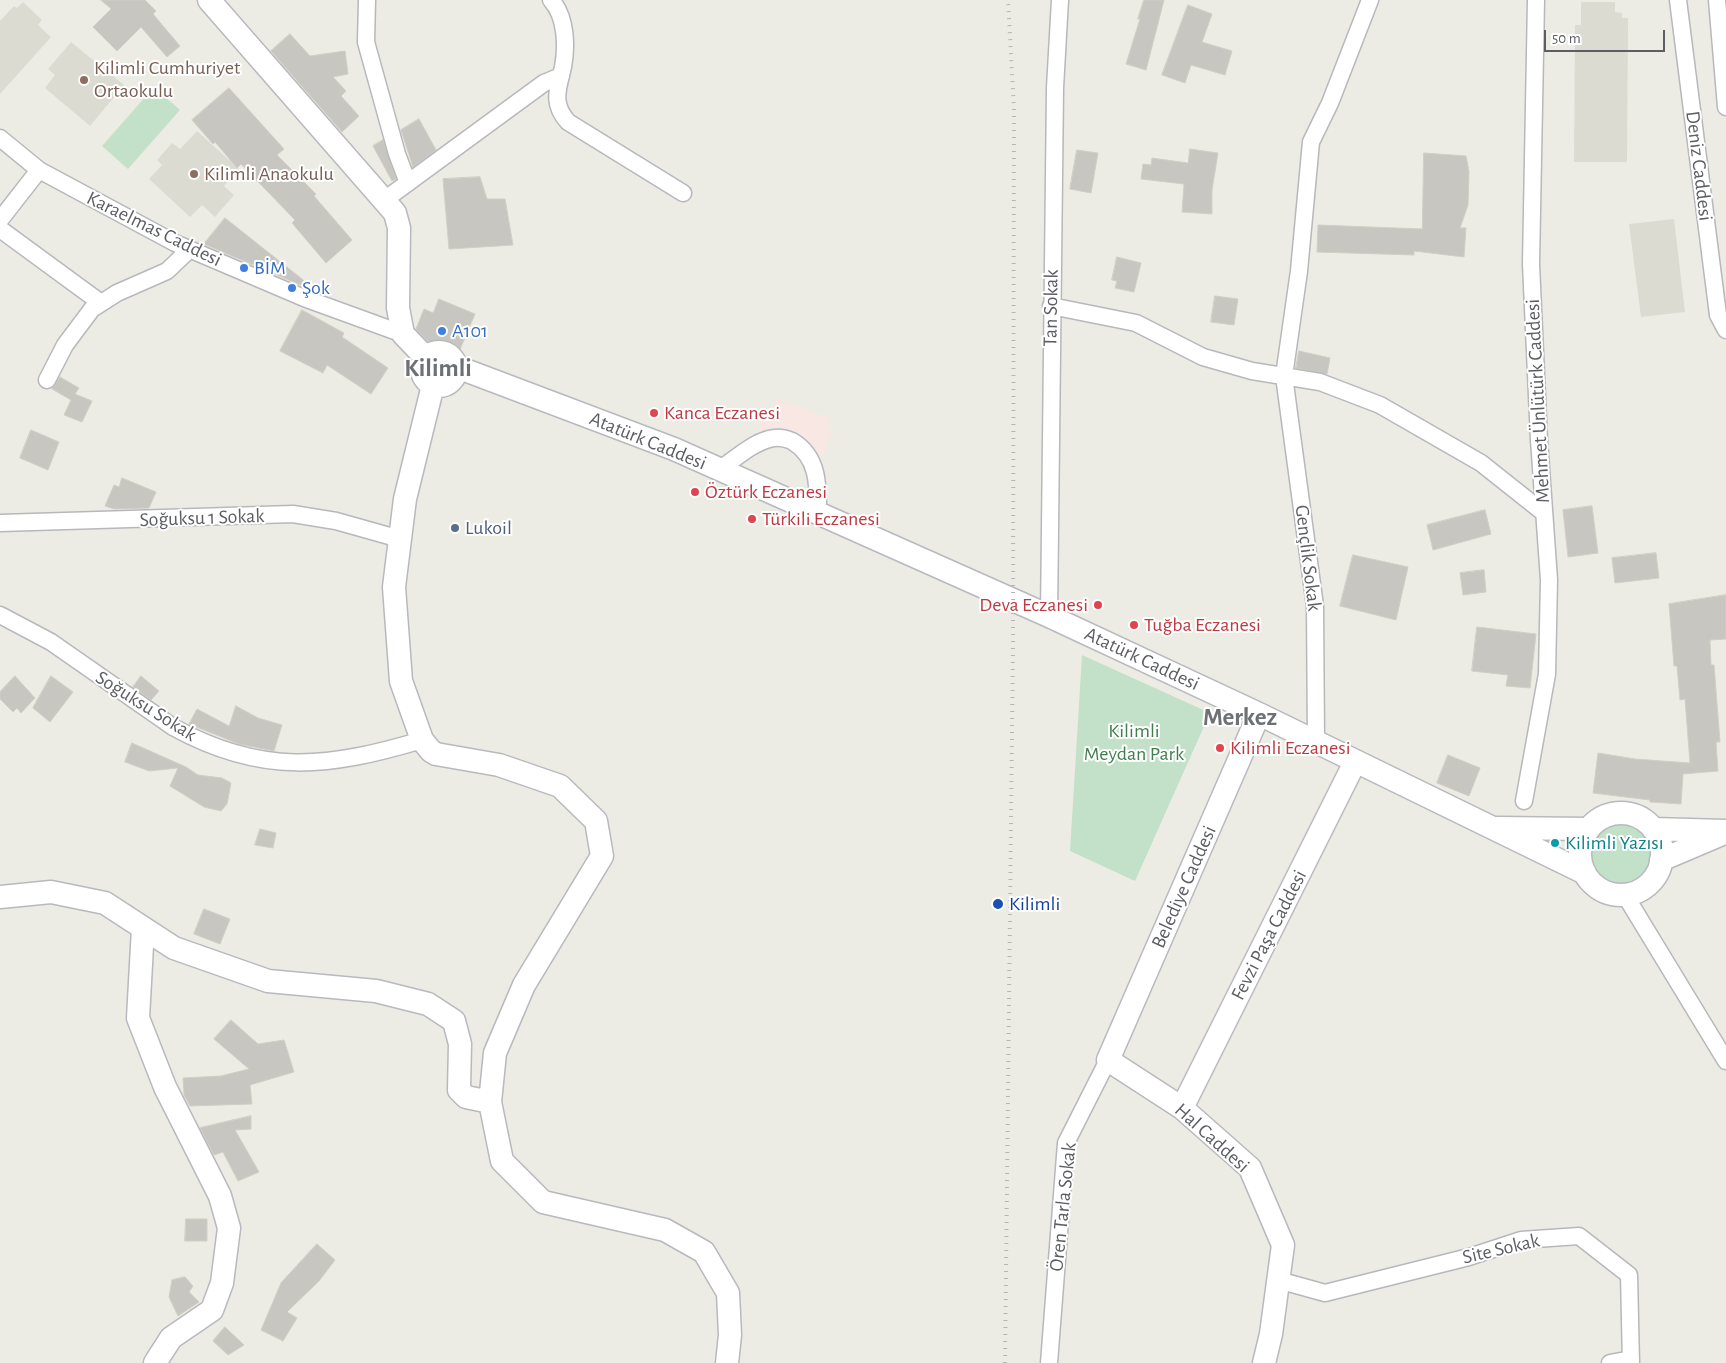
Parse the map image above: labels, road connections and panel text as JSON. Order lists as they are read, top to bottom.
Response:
{
  "streets": {
    "main road": [
      "Atatürk Caddesi",
      "Belediye Caddesi",
      "Fevzi Paşa Caddesi",
      "Hal Caddesi"
    ],
    "street": [
      "Deniz Caddesi",
      "Karaelmas Caddesi",
      "Tan Sokak",
      "Mehmet Ünlütürk Caddesi",
      "Soğuksu 1 Sokak",
      "Gençlik Sokak",
      "Soğuksu Sokak",
      "Ören Tarla Sokak",
      "Site Sokak"
    ]
  },
  "crossings": [
    ["Tan Sokak", "Atatürk Caddesi"],
    ["Atatürk Caddesi", "Gençlik Sokak"],
    ["Atatürk Caddesi", "Belediye Caddesi"],
    ["Atatürk Caddesi", "Fevzi Paşa Caddesi"],
    ["Belediye Caddesi", "Hal Caddesi"],
    ["Belediye Caddesi", "Ören Tarla Sokak"],
    ["Fevzi Paşa Caddesi", "Hal Caddesi"],
    ["Hal Caddesi", "Ören Tarla Sokak"],
    ["Hal Caddesi", "Site Sokak"]
  ],
  "districts": ["Kilimli", "Merkez"],
  "parks": ["Kilimli Meydan Park"],
  "places": [
    "Kilimli Cumhuriyet Ortaokulu",
    "Kilimli Anaokulu",
    "BİM",
    "Şok",
    "A101",
    "Kanca Eczanesi",
    "Öztürk Eczanesi",
    "Türkili Eczanesi",
    "Lukoil",
    "Deva Eczanesi",
    "Tuğba Eczanesi",
    "Kilimli Eczanesi",
    "Kilimli Yazısı",
    "Kilimli"
  ],
  "scale_bar": "50 m"
}
